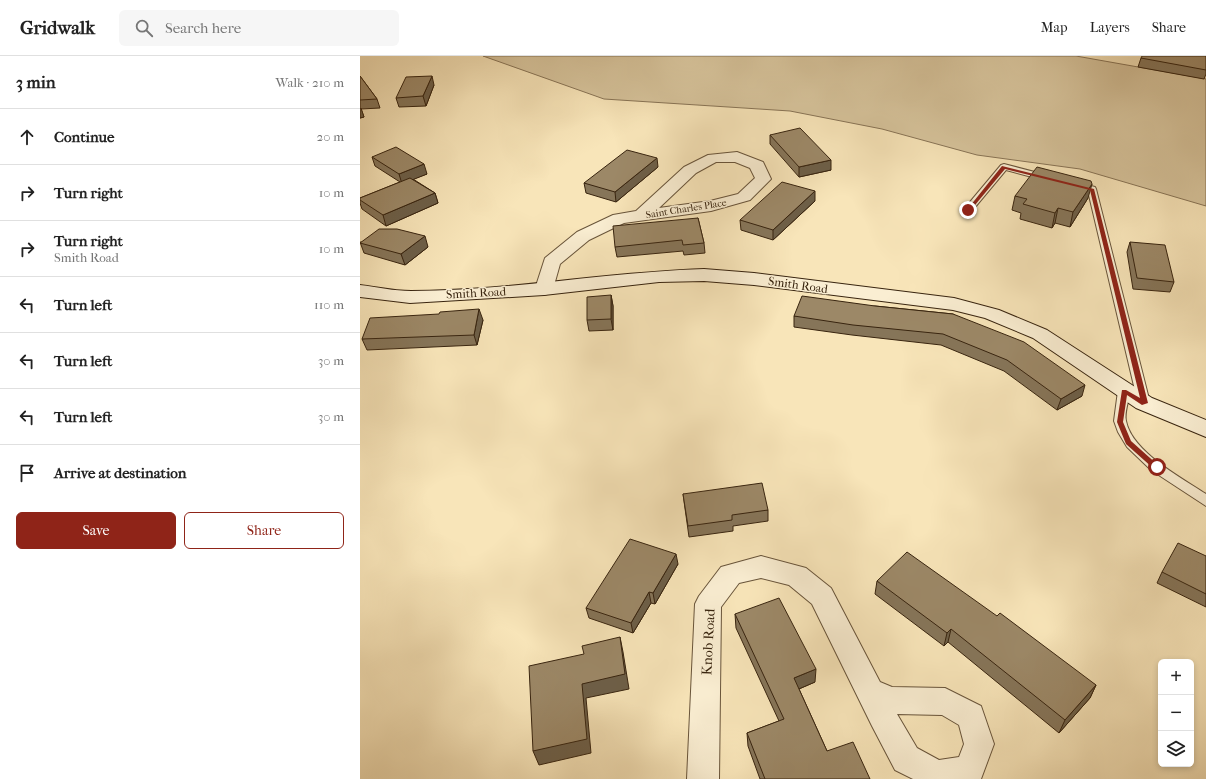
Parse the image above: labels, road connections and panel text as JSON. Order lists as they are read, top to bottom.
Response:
{
  "streets": {
    "street": ["Saint Charles Place", "Smith Road", "Knob Road"]
  },
  "crossings": [
    ["Saint Charles Place", "Smith Road"]
  ],
  "page": {
    "header": "Gridwalk",
    "search": "Search here",
    "nav": ["Map", "Layers", "Share"],
    "heading": ["3 min", "Walk · 210 m"],
    "list": [
      ["Continue", "20 m"],
      ["Turn right", "10 m"],
      ["Turn right", "Smith Road", "10 m"],
      ["Turn left", "110 m"],
      ["Turn left", "30 m"],
      ["Turn left", "30 m"],
      "Arrive at destination"
    ],
    "buttons": ["Save", "Share"],
    "map_buttons": ["+", "−"]
  }
}
